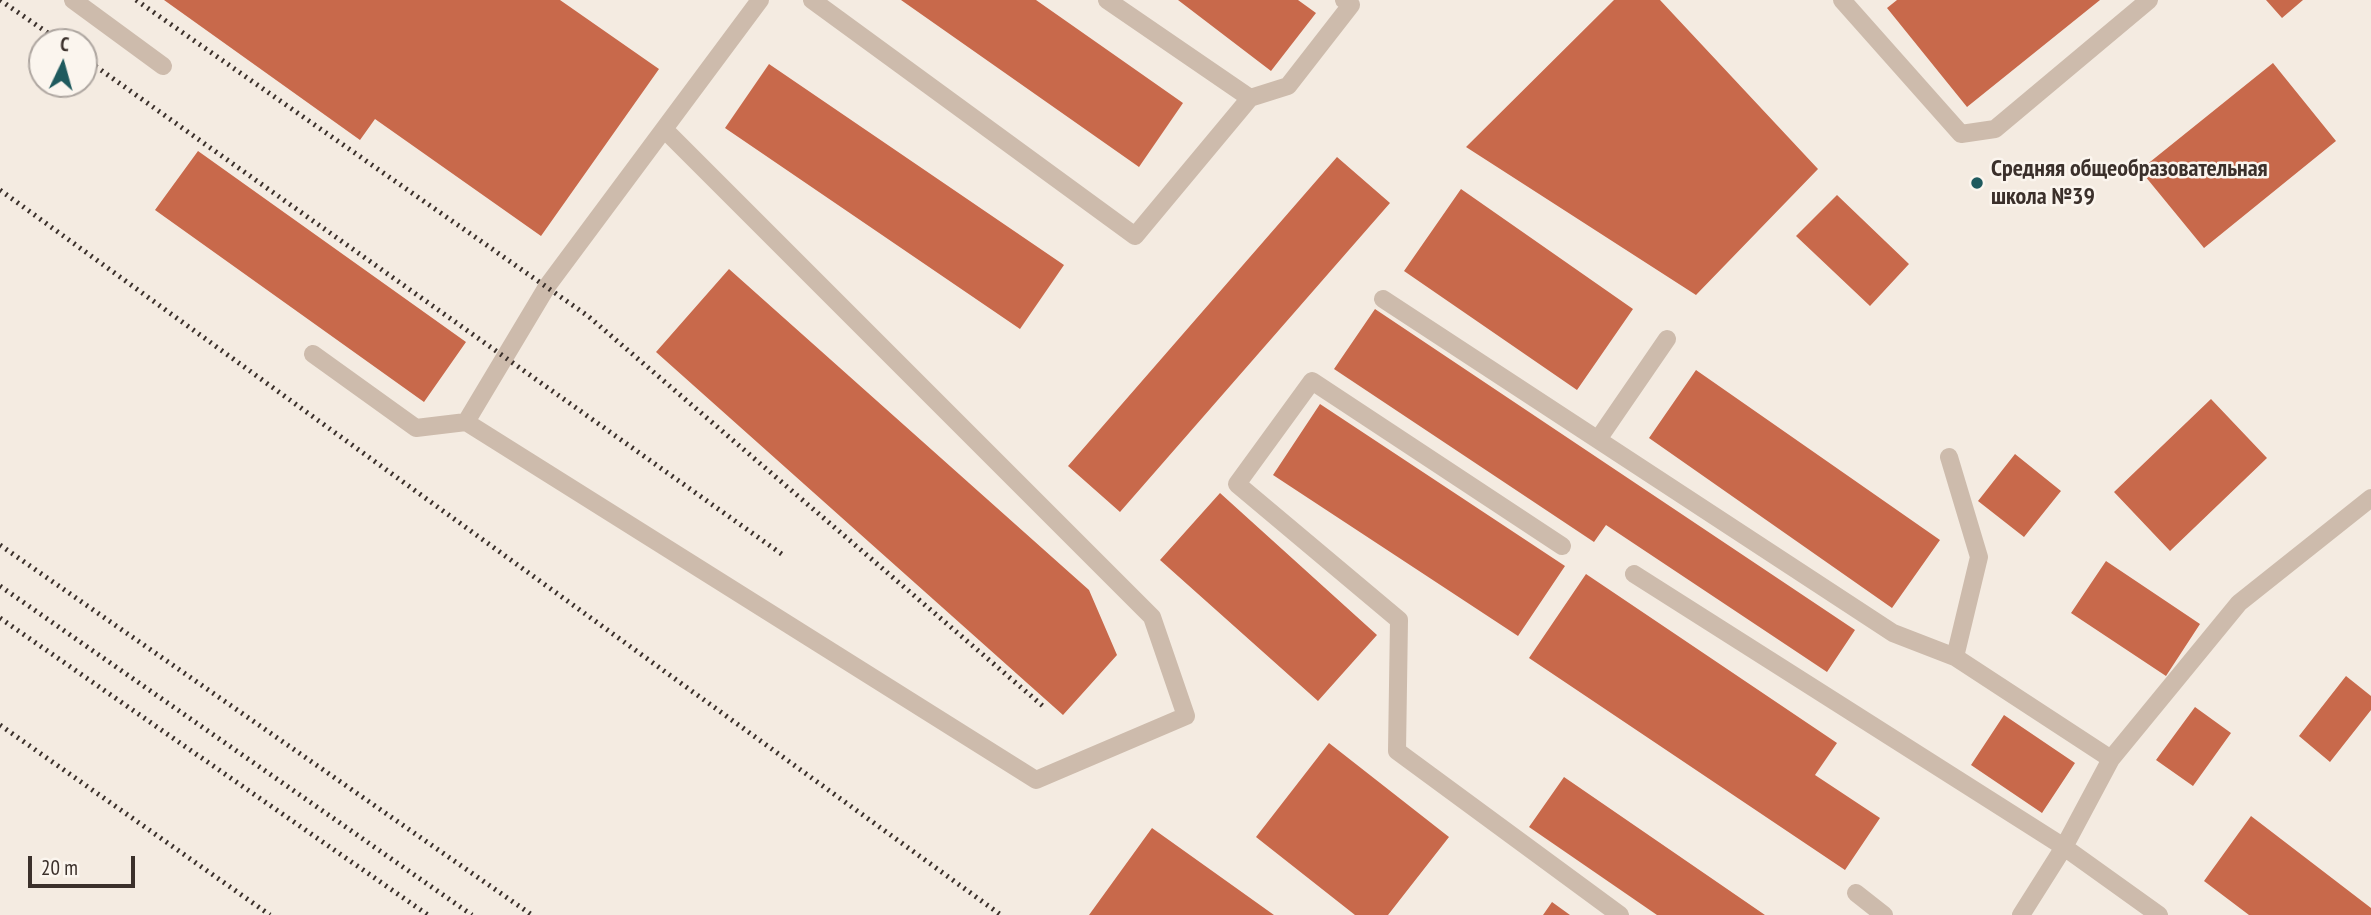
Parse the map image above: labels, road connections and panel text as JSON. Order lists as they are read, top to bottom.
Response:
{
  "places": ["Средняя общеобразовательная школа №39"],
  "scale_bar": "20 m",
  "north": "top"
}
